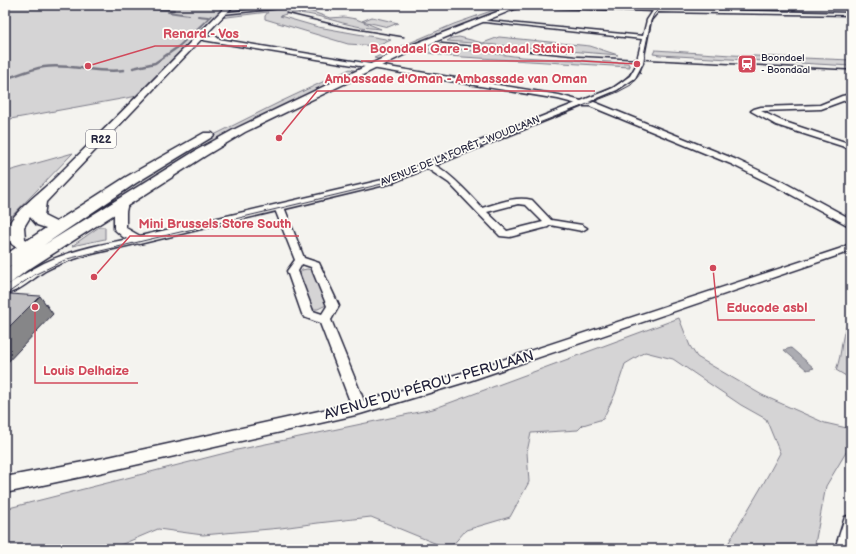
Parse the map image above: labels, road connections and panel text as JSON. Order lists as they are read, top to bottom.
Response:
{
  "streets": {
    "main road": ["R22"],
    "street": ["AVENUE DE LA FORÊT - WOUDLAAN", "AVENUE DU PÉROU - PERULAAN"]
  },
  "places": {
    "other": [
      "Boondael Gare - Boondaal Station",
      "Renard - Vos",
      "Ambassade d'Oman - Ambassade van Oman",
      "Educode asbl",
      "Mini Brussels Store South",
      "Louis Delhaize"
    ],
    "station": ["Boondael - Boondaal"]
  }
}
